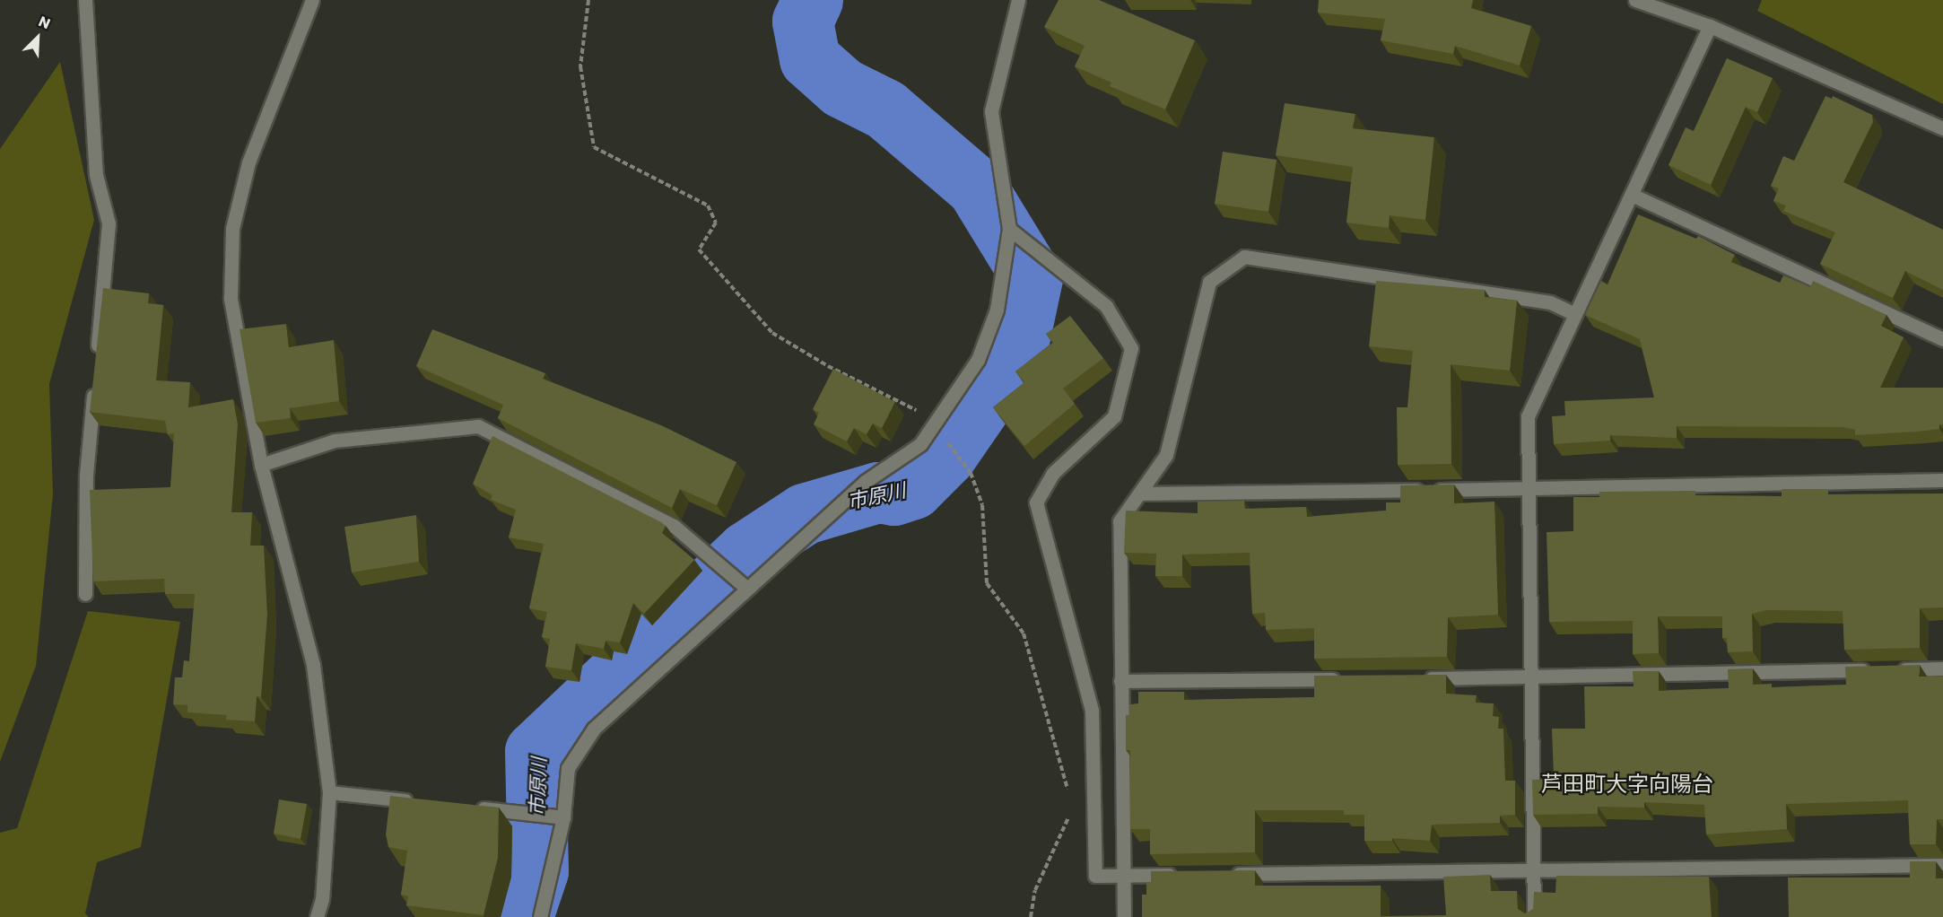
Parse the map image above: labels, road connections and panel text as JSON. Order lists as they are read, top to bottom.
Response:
{
  "districts": ["芦田町大字向陽台"],
  "water": ["市原川"],
  "north": "top right"
}
